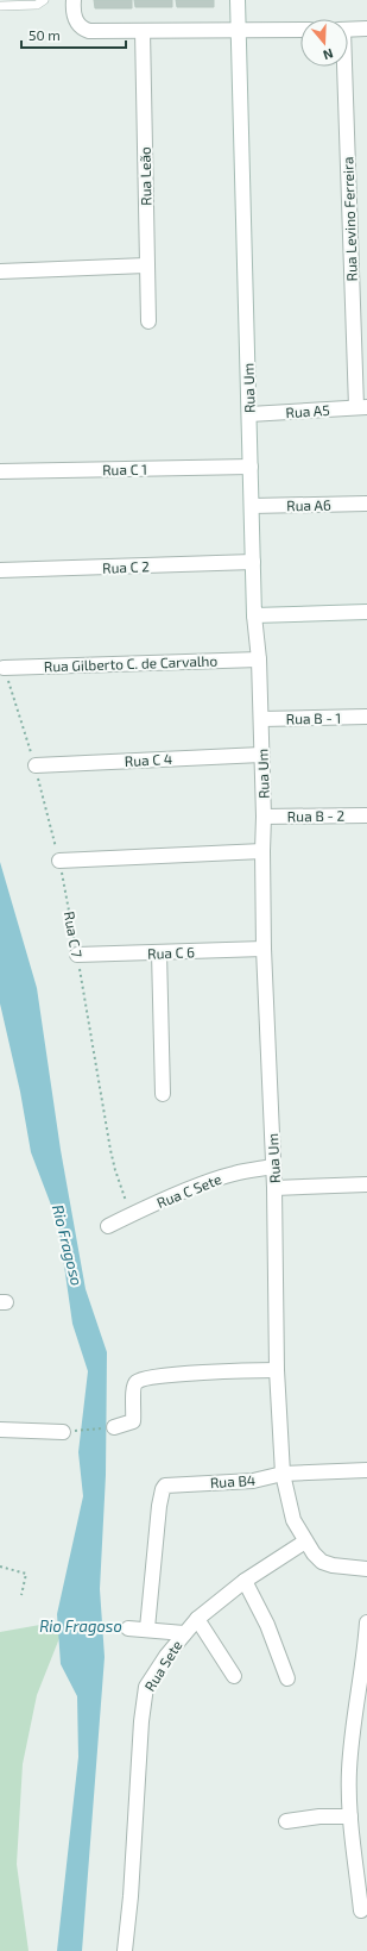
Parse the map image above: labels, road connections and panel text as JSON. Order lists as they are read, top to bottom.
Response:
{
  "streets": {
    "street": [
      "Rua Leão",
      "Rua Levino Ferreira",
      "Rua Um",
      "Rua A5",
      "Rua C 1",
      "Rua A6",
      "Rua C 2",
      "Rua Gilberto C. de Carvalho",
      "Rua B - 1",
      "Rua C 4",
      "Rua B - 2",
      "Rua C 6",
      "Rua C Sete",
      "Rua B4",
      "Rua Sete"
    ],
    "path": ["Rua C 7"]
  },
  "crossings": [
    ["Rua Levino Ferreira", "Rua A5"],
    ["Rua Um", "Rua A5"],
    ["Rua Um", "Rua C 1"],
    ["Rua Um", "Rua A6"],
    ["Rua Um", "Rua C 2"],
    ["Rua Um", "Rua Gilberto C. de Carvalho"],
    ["Rua Um", "Rua B - 1"],
    ["Rua Um", "Rua C 4"],
    ["Rua Um", "Rua B - 2"],
    ["Rua Um", "Rua C 6"],
    ["Rua Um", "Rua C Sete"],
    ["Rua Um", "Rua B4"],
    ["Rua Um", "Rua Sete"],
    ["Rua Gilberto C. de Carvalho", "Rua C 7"],
    ["Rua C 4", "Rua C 7"],
    ["Rua C 7", "Rua C 6"],
    ["Rua C 7", "Rua C Sete"]
  ],
  "water": ["Rio Fragoso"],
  "scale_bar": "50 m",
  "north": "bottom"
}
